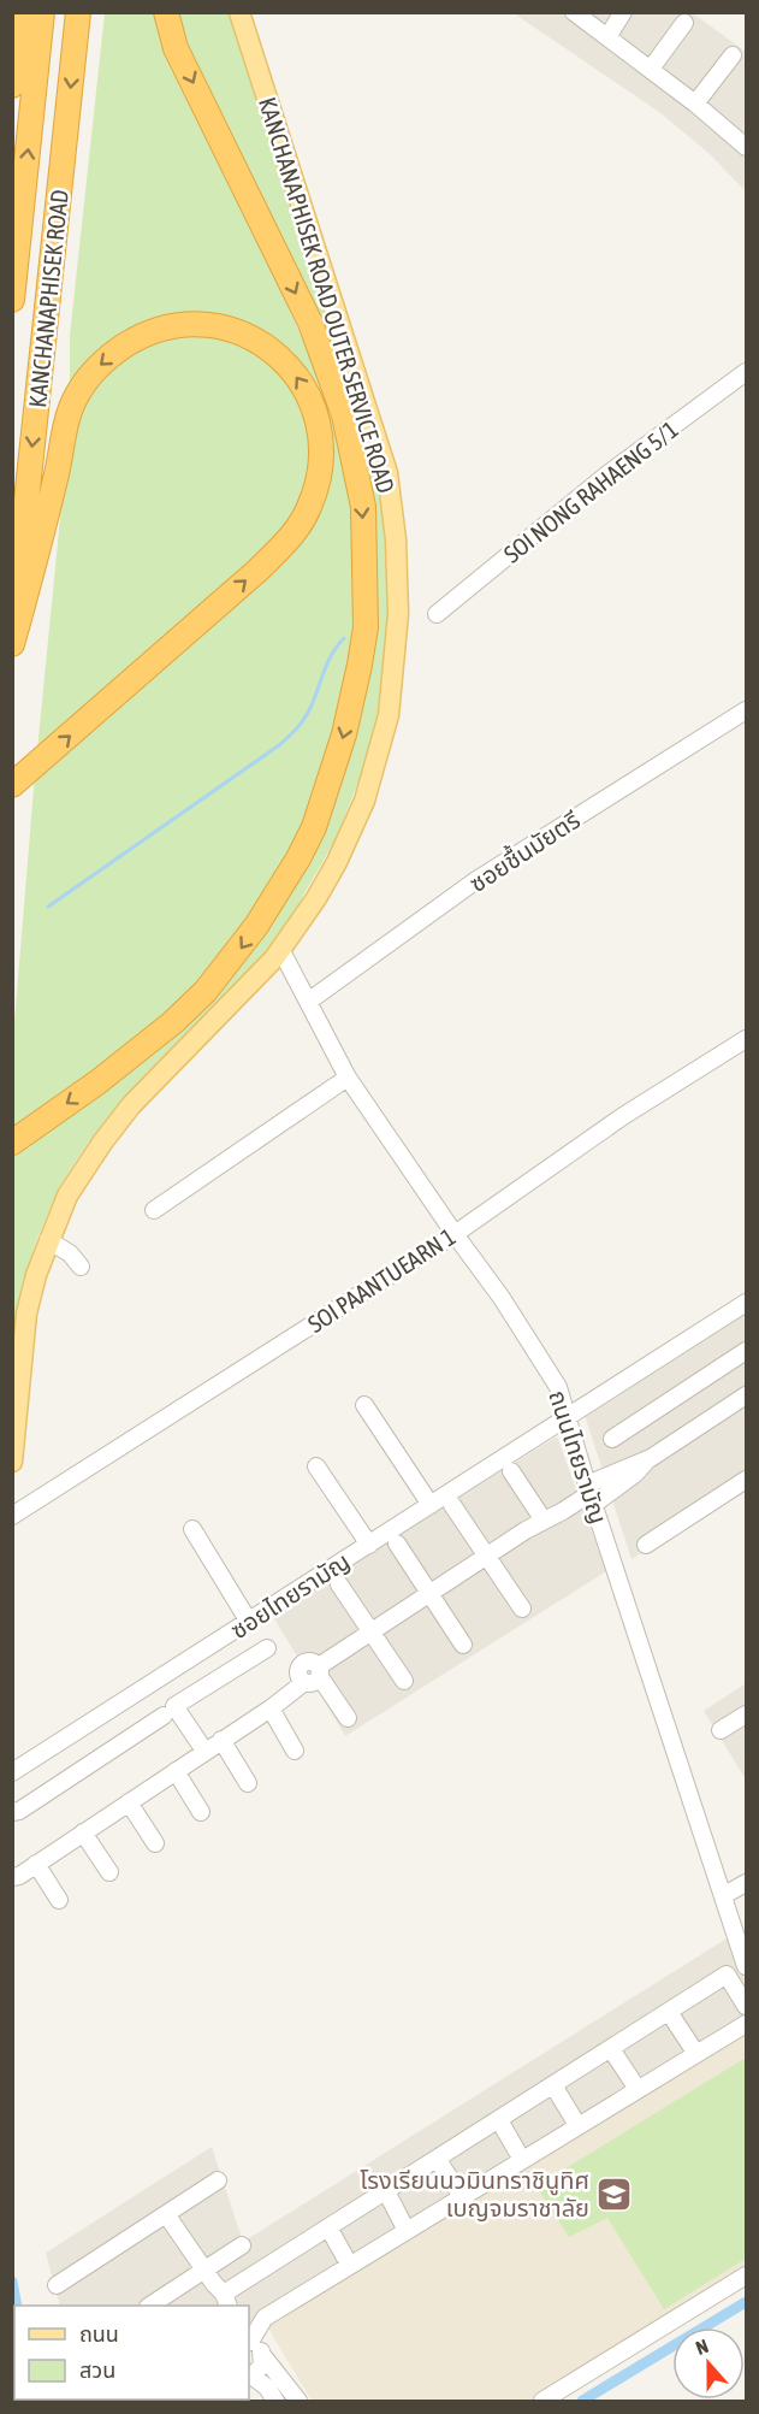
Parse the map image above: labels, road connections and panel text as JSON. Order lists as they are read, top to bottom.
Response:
{
  "streets": {
    "highway": ["KANCHANAPHISEK ROAD"],
    "main road": ["KANCHANAPHISEK ROAD OUTER SERVICE ROAD"],
    "street": [
      "SOI NONG RAHAENG 5/1",
      "ซอยชื้นมัยตรี",
      "SOI PAANTUEARN 1",
      "ถนนไทยรามัญ",
      "ซอยไทยรามัญ"
    ]
  },
  "crossings": [
    ["KANCHANAPHISEK ROAD OUTER SERVICE ROAD", "ถนนไทยรามัญ"],
    ["ซอยชื้นมัยตรี", "ถนนไทยรามัญ"],
    ["SOI PAANTUEARN 1", "ถนนไทยรามัญ"],
    ["ถนนไทยรามัญ", "ซอยไทยรามัญ"]
  ],
  "places": {
    "school or university": ["โรงเรียนนวมินทราชินูทิศ เบญจมราชาลัย"]
  },
  "legend": ["ถนน", "สวน"],
  "north": "top"
}
